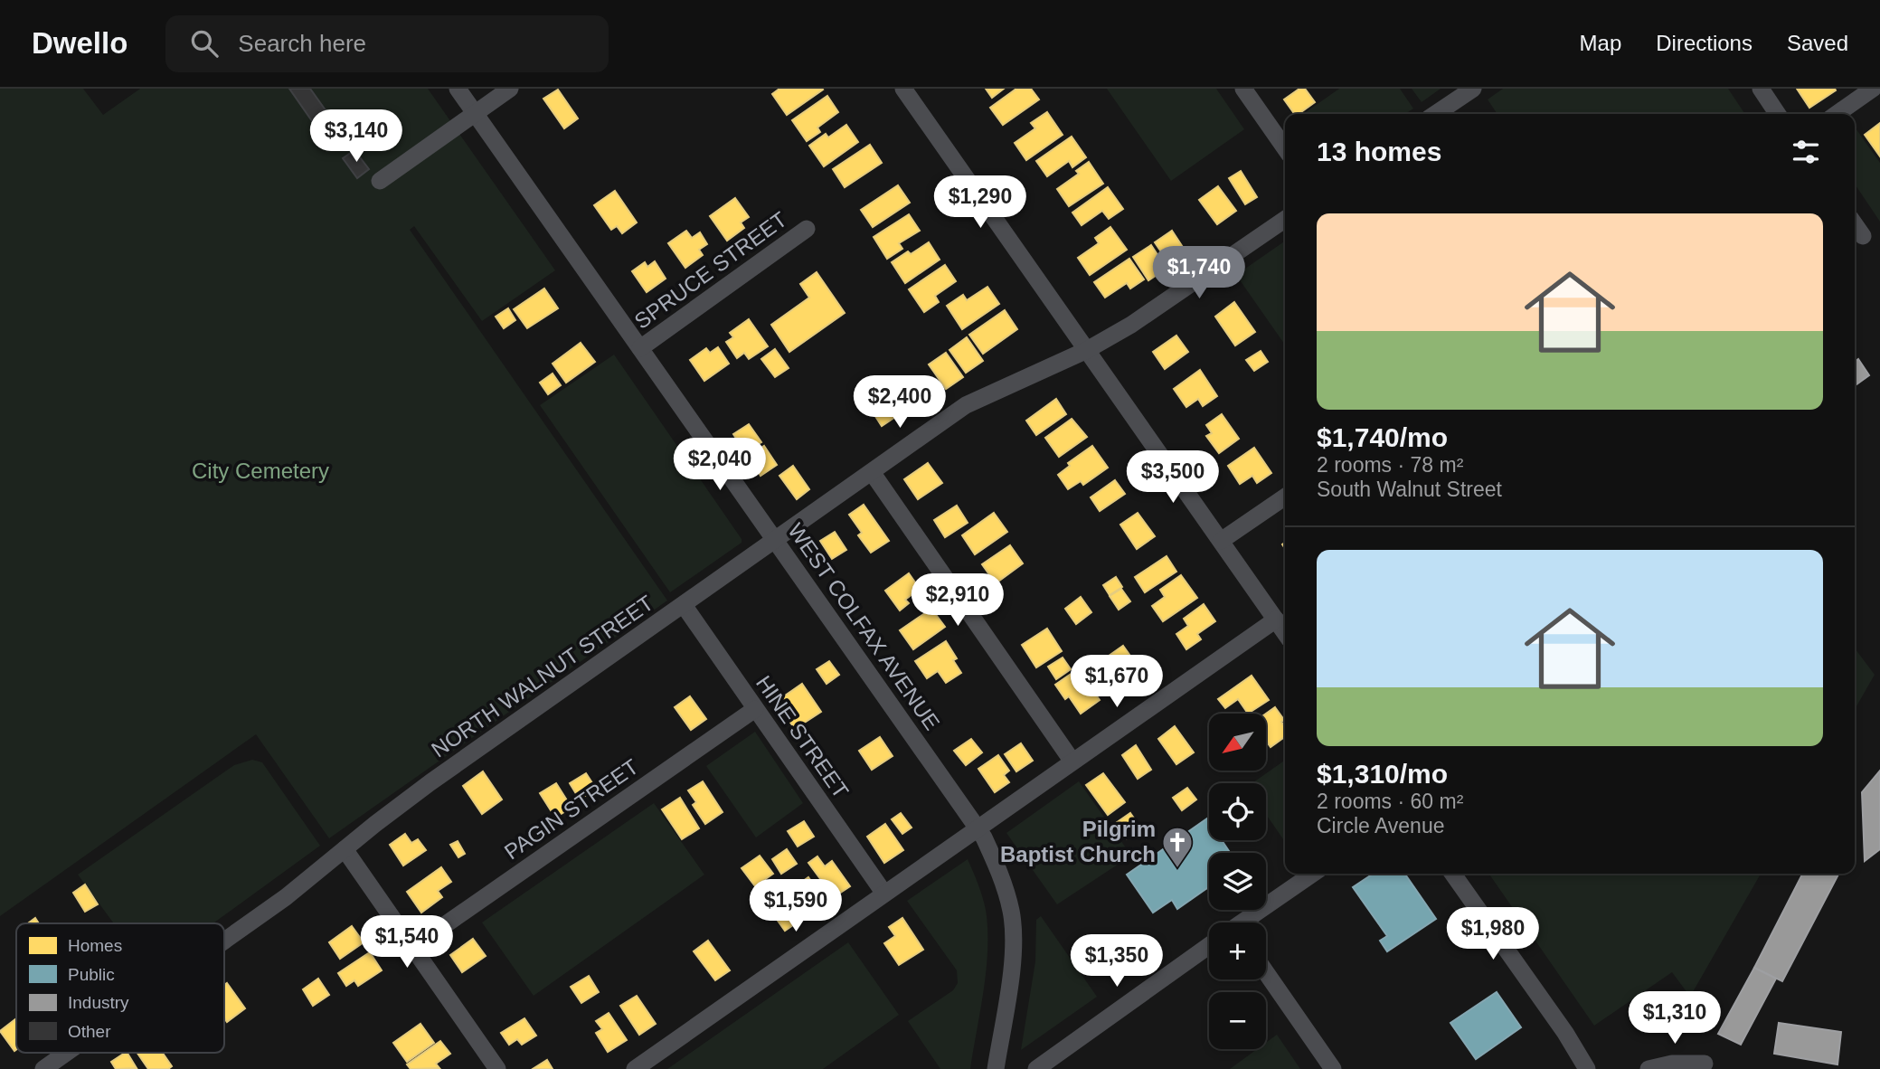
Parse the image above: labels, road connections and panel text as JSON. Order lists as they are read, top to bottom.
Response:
{
  "streets": {
    "street": [
      "SPRUCE STREET",
      "WEST COLFAX AVENUE",
      "NORTH WALNUT STREET",
      "HINE STREET",
      "PAGIN STREET"
    ]
  },
  "crossings": [
    ["SPRUCE STREET", "WEST COLFAX AVENUE"],
    ["WEST COLFAX AVENUE", "NORTH WALNUT STREET"],
    ["NORTH WALNUT STREET", "HINE STREET"],
    ["HINE STREET", "PAGIN STREET"]
  ],
  "parks": ["City Cemetery"],
  "places": {
    "church": ["Pilgrim Baptist Church"]
  },
  "legend": [
    "Homes",
    "Public",
    "Industry",
    "Other"
  ],
  "north": "bottom left",
  "page": {
    "header": "Dwello",
    "search": "Search here",
    "nav": ["Map", "Directions", "Saved"],
    "price": [
      "$3,140",
      "$1,290",
      "$1,740",
      "$2,400",
      "$2,040",
      "$3,500",
      "$2,910",
      "$1,670",
      "$1,590",
      "$1,980",
      "$1,540",
      "$1,350",
      "$1,310"
    ],
    "heading": "13 homes",
    "list": [
      {
        "name": "$1,740/mo",
        "note": "2 rooms · 78 m² · South Walnut Street"
      },
      {
        "name": "$1,310/mo",
        "note": "2 rooms · 60 m² · Circle Avenue"
      }
    ],
    "map_buttons": ["+", "−"]
  }
}
